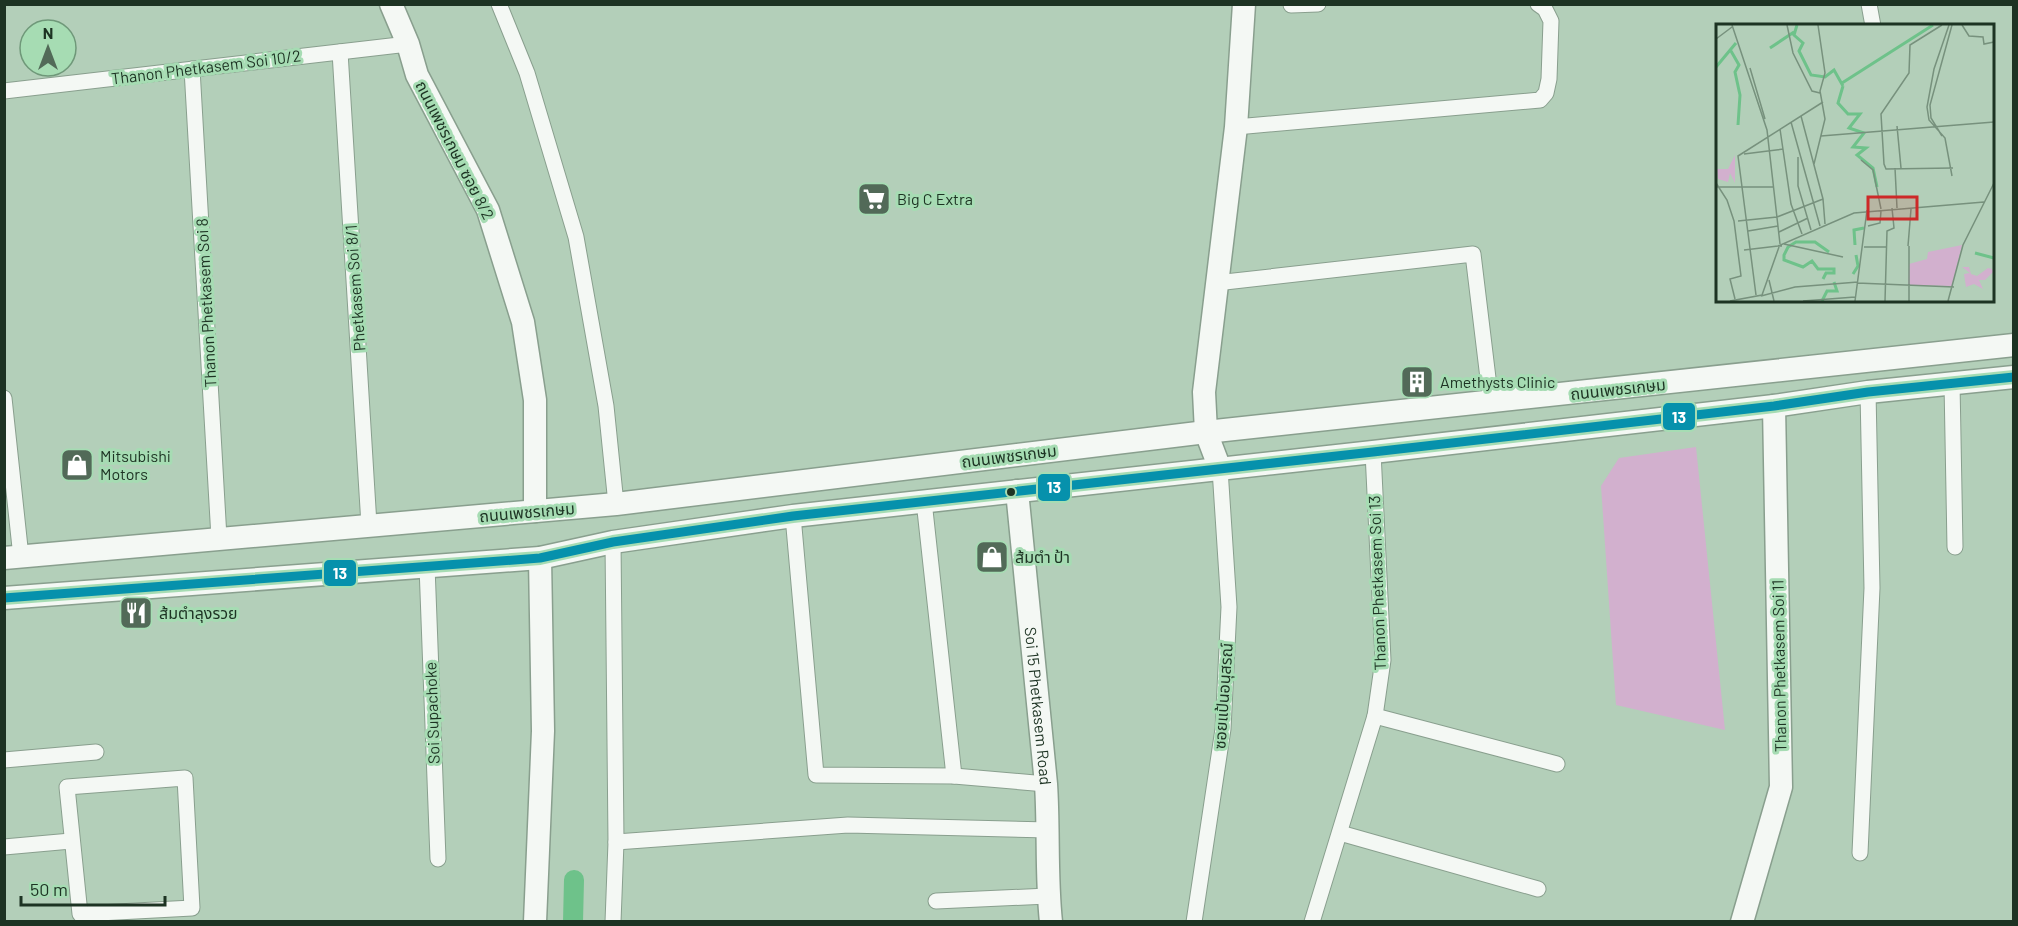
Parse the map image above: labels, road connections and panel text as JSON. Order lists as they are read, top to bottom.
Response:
{
  "streets": {
    "main road": [
      "ถนนเพชรเกษม ซอย 8/2",
      "ถนนเพชรเกษม",
      "Thanon Phetkasem Soi 11",
      "Soi 15 Phetkasem Road"
    ],
    "street": [
      "Thanon Phetkasem Soi 10/2",
      "Phetkasem Soi 8/1",
      "Thanon Phetkasem Soi 8",
      "Thanon Phetkasem Soi 13",
      "ซอยแป้นอนุสรณ์",
      "Soi Supachoke"
    ]
  },
  "crossings": [
    ["Thanon Phetkasem Soi 10/2", "ถนนเพชรเกษม ซอย 8/2"],
    ["Thanon Phetkasem Soi 10/2", "Phetkasem Soi 8/1"],
    ["Thanon Phetkasem Soi 10/2", "Thanon Phetkasem Soi 8"],
    ["ถนนเพชรเกษม ซอย 8/2", "ถนนเพชรเกษม"],
    ["Phetkasem Soi 8/1", "ถนนเพชรเกษม"],
    ["Thanon Phetkasem Soi 8", "ถนนเพชรเกษม"],
    ["ถนนเพชรเกษม", "Thanon Phetkasem Soi 13"],
    ["ถนนเพชรเกษม", "Thanon Phetkasem Soi 11"],
    ["ถนนเพชรเกษม", "ซอยแป้นอนุสรณ์"],
    ["ถนนเพชรเกษม", "Soi 15 Phetkasem Road"],
    ["ถนนเพชรเกษม", "Soi Supachoke"]
  ],
  "places": {
    "supermarket": ["Big C Extra"],
    "building": ["Amethysts Clinic"],
    "shop": ["Mitsubishi Motors", "ส้มตำ ป้า"],
    "restaurant": ["ส้มตำลุงรวย"]
  },
  "lines": ["transit line 13"],
  "scale_bar": "50 m",
  "north": "top"
}
